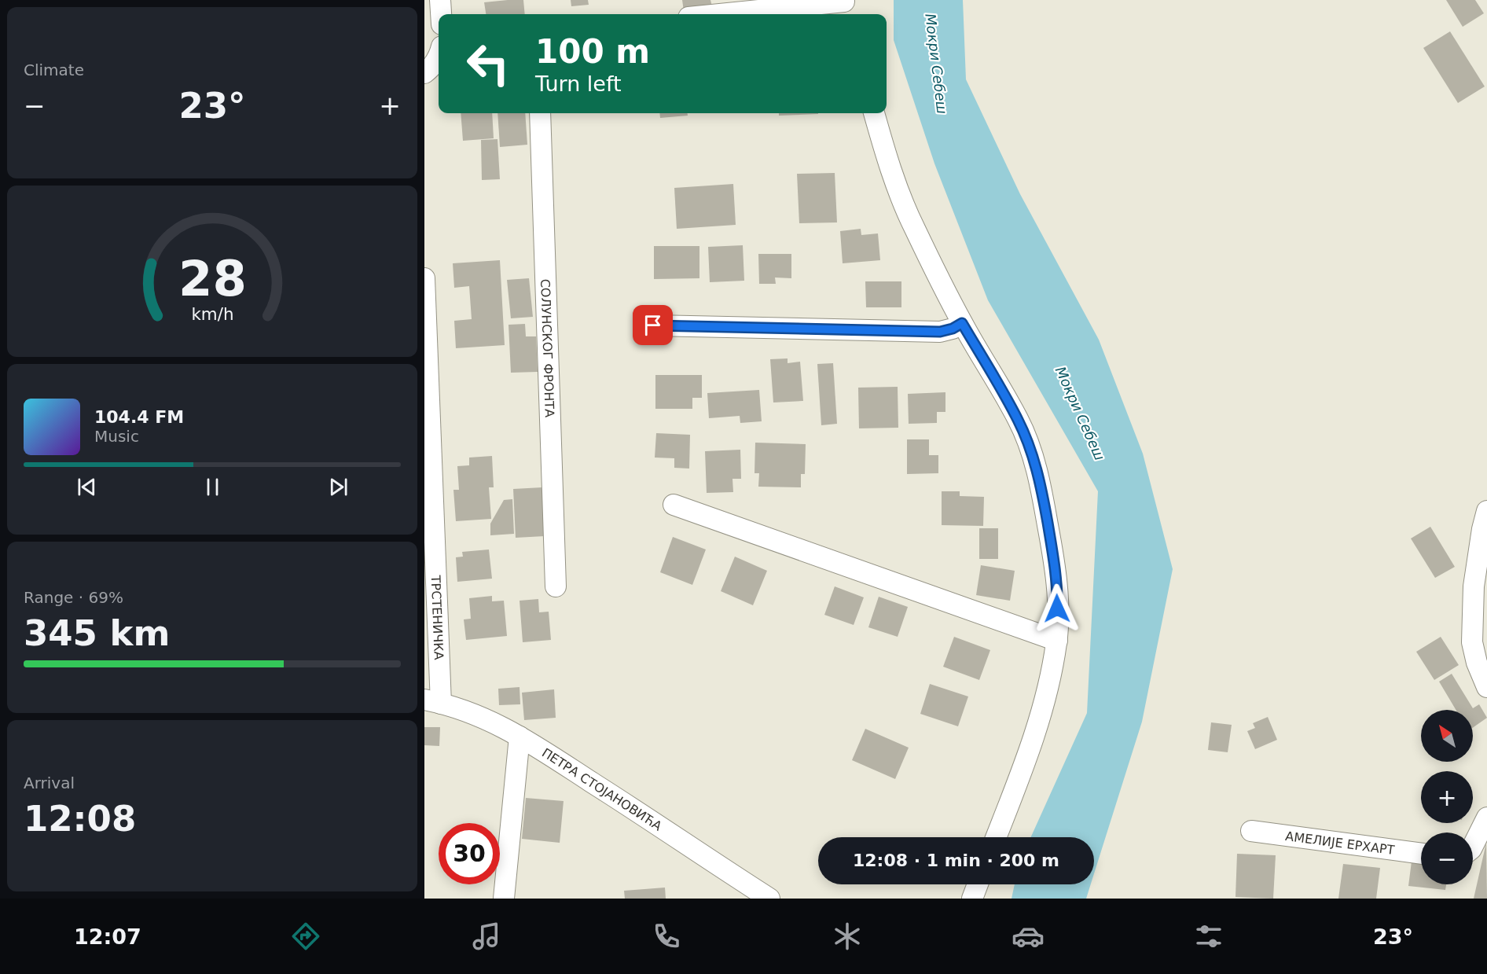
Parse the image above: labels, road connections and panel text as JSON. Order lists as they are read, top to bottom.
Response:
{
  "streets": {
    "street": [
      "СОЛУНСКОГ ФРОНТА",
      "ТРСТЕНИЧКА",
      "ПЕТРА СТОЈАНОВИЋА",
      "АМЕЛИЈЕ ЕРХАРТ"
    ]
  },
  "crossings": [
    ["ТРСТЕНИЧКА", "ПЕТРА СТОЈАНОВИЋА"]
  ],
  "water": ["Мокри Себеш"],
  "north": "top left",
  "page": {
    "tile": [
      "Climate",
      ["Range · 69%", "345 km"],
      ["Arrival", "12:08"]
    ],
    "turn": ["100 m", "Turn left"],
    "heat": ["−", "23°", "+"],
    "song": ["104.4 FM", "Music"],
    "map_buttons": ["+", "−"],
    "limit": "30",
    "trip": "12:08 · 1 min · 200 m",
    "tabs": ["12:07", "23°"],
    "gauge": ["28", "km/h"]
  }
}
